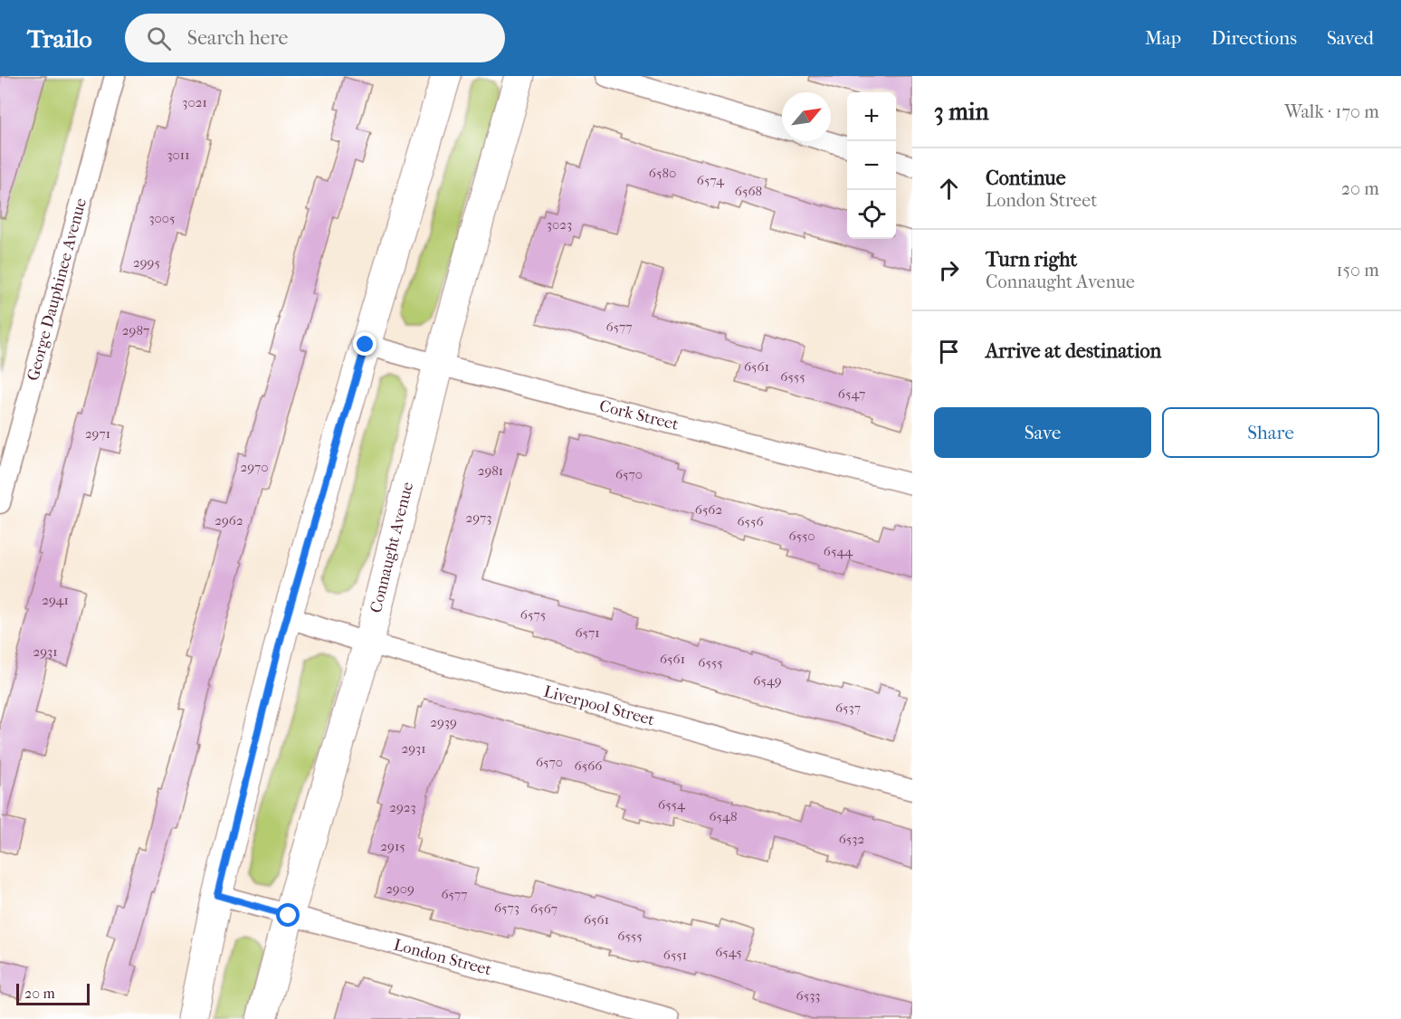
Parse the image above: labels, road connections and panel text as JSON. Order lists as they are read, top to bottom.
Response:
{
  "streets": {
    "main road": ["Connaught Avenue"],
    "street": [
      "George Dauphinee Avenue",
      "Cork Street",
      "Liverpool Street",
      "London Street"
    ]
  },
  "crossings": [
    ["Cork Street", "Connaught Avenue"],
    ["Connaught Avenue", "Liverpool Street"],
    ["Connaught Avenue", "London Street"]
  ],
  "house_numbers": [
    "3021",
    "3011",
    "6580",
    "6574",
    "6568",
    "3005",
    "3023",
    "2995",
    "6577",
    "2987",
    "6561",
    "6555",
    "6547",
    "2971",
    "2970",
    "2981",
    "6570",
    "6562",
    "2973",
    "2962",
    "6556",
    "6550",
    "6544",
    "2941",
    "6575",
    "6571",
    "2931",
    "6561",
    "6555",
    "6549",
    "6537",
    "2939",
    "2931",
    "6570",
    "6566",
    "6554",
    "2923",
    "6548",
    "6532",
    "2915",
    "2909",
    "6577",
    "6573",
    "6567",
    "6561",
    "6555",
    "6545",
    "6551",
    "6533"
  ],
  "scale_bar": "20 m",
  "north": "top right",
  "page": {
    "header": "Trailo",
    "search": "Search here",
    "nav": ["Map", "Directions", "Saved"],
    "heading": ["3 min", "Walk · 170 m"],
    "map_buttons": ["+", "−"],
    "list": [
      ["Continue", "London Street", "20 m"],
      ["Turn right", "Connaught Avenue", "150 m"],
      "Arrive at destination"
    ],
    "buttons": ["Save", "Share"],
    "scale": "20 m"
  }
}
